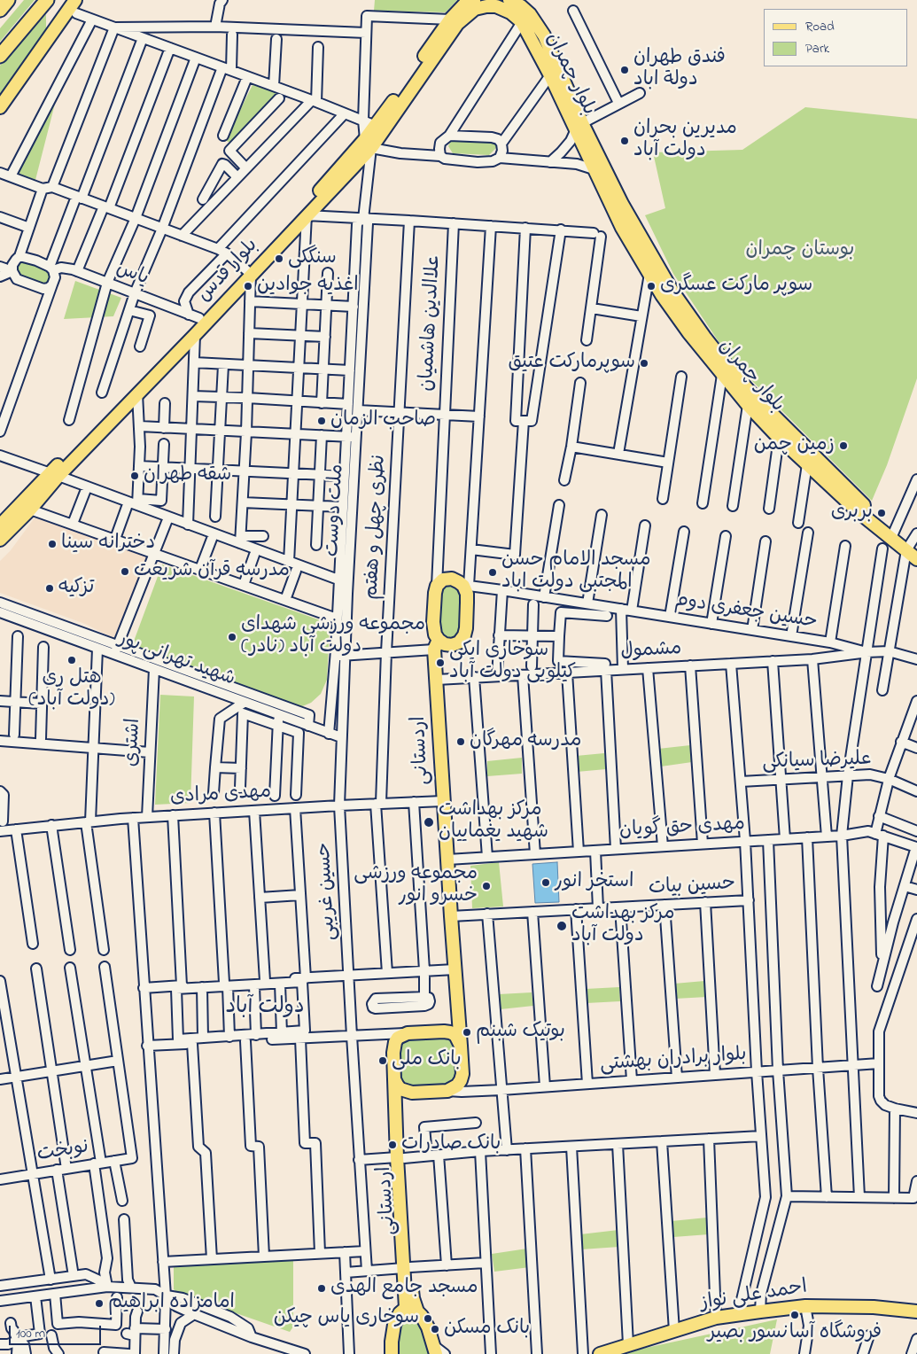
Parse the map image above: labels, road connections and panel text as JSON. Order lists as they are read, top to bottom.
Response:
{
  "streets": {
    "main road": [
      "بلوار چمران",
      "بلوار قدس",
      "اردستانی",
      "احمد علی نواز"
    ],
    "street": [
      "یاس",
      "علاالدین هاشمیان",
      "ملت دوست",
      "نظری چهل و هفتم",
      "حسین جعفری دوم",
      "مشمول",
      "شهید تهرانی پور",
      "اشتری",
      "علیرضا سیانکی",
      "مهدی مرادی",
      "مهدی حق گویان",
      "حسین بیات",
      "حسین غریبی",
      "بلوار برادران بهشتی",
      "نوبخت"
    ]
  },
  "crossings": [
    ["بلوار چمران", "بلوار قدس"],
    ["بلوار قدس", "یاس"],
    ["علاالدین هاشمیان", "اردستانی"],
    ["ملت دوست", "شهید تهرانی پور"],
    ["ملت دوست", "مهدی مرادی"],
    ["ملت دوست", "حسین غریبی"],
    ["نظری چهل و هفتم", "مهدی مرادی"],
    ["حسین جعفری دوم", "مشمول"],
    ["مشمول", "اردستانی"],
    ["شهید تهرانی پور", "اشتری"],
    ["اشتری", "مهدی مرادی"],
    ["اردستانی", "مهدی مرادی"],
    ["اردستانی", "مهدی حق گویان"],
    ["اردستانی", "حسین بیات"],
    ["اردستانی", "بلوار برادران بهشتی"],
    ["مهدی مرادی", "حسین غریبی"]
  ],
  "districts": ["دولت آباد"],
  "parks": ["بوستان چمران"],
  "places": [
    "فندق طهران دولة اباد",
    "مدیرین بحران دولت آباد",
    "سنگکی",
    "اغذیه جوادین",
    "سوپر مارکت عسگری",
    "سوپرمارکت عتیق",
    "صاحب الزمان",
    "زمین چمن",
    "شقه طهران",
    "بربری",
    "دخترانه سینا",
    "مدرسه قرآن شریعت",
    "مسجد الامام حسن المجتبى دولت اباد",
    "تزکیه",
    "مجموعه ورزشی شهدای دولت آباد (نادر)",
    "هتل ری (دولت آباد)",
    "سوخاری ایکی کیلویی دولت آباد",
    "مدرسه مهرگان",
    "مرکز بهداشت شهید یغماییان",
    "استخر انور",
    "مجموعه ورزشی خسرو انور",
    "مرکز بهداشت دولت آباد",
    "بوتیک شبنم",
    "بانک ملی",
    "بانک صادرات",
    "مسجد جامع الهدی",
    "امامزاده ابراهیم",
    "فروشگاه آسانسور بصیر",
    "سوخاری یاس چیکن",
    "بانک مسکن"
  ],
  "legend": ["Road", "Park"],
  "scale_bar": "100 m"
}
